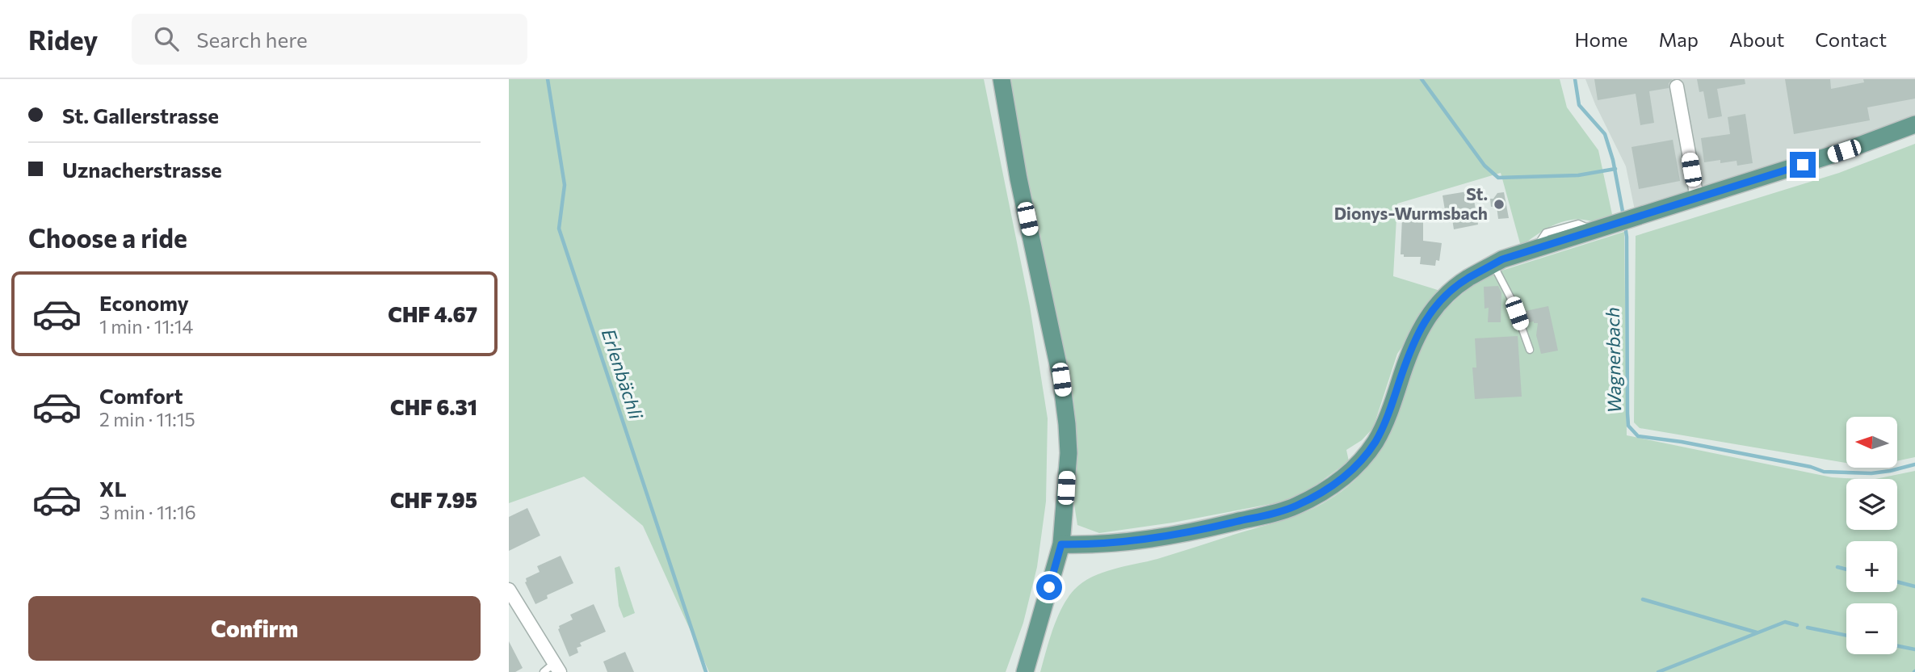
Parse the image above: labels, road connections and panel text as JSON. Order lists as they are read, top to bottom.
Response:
{
  "water": ["Wagnerbach", "Erlenbächli"],
  "places": ["St. Dionys-Wurmsbach"],
  "north": "left",
  "page": {
    "header": "Ridey",
    "search": "Search here",
    "nav": [
      "Home",
      "Map",
      "About",
      "Contact"
    ],
    "banner": ["St. Gallerstrasse", "Uznacherstrasse"],
    "heading": "Choose a ride",
    "list": [
      {
        "name": "Economy",
        "note": "1 min · 11:14",
        "value": "CHF 4.67"
      },
      {
        "name": "Comfort",
        "note": "2 min · 11:15",
        "value": "CHF 6.31"
      },
      {
        "name": "XL",
        "note": "3 min · 11:16",
        "value": "CHF 7.95"
      }
    ],
    "map_buttons": ["+", "−"],
    "buttons": "Confirm"
  }
}
